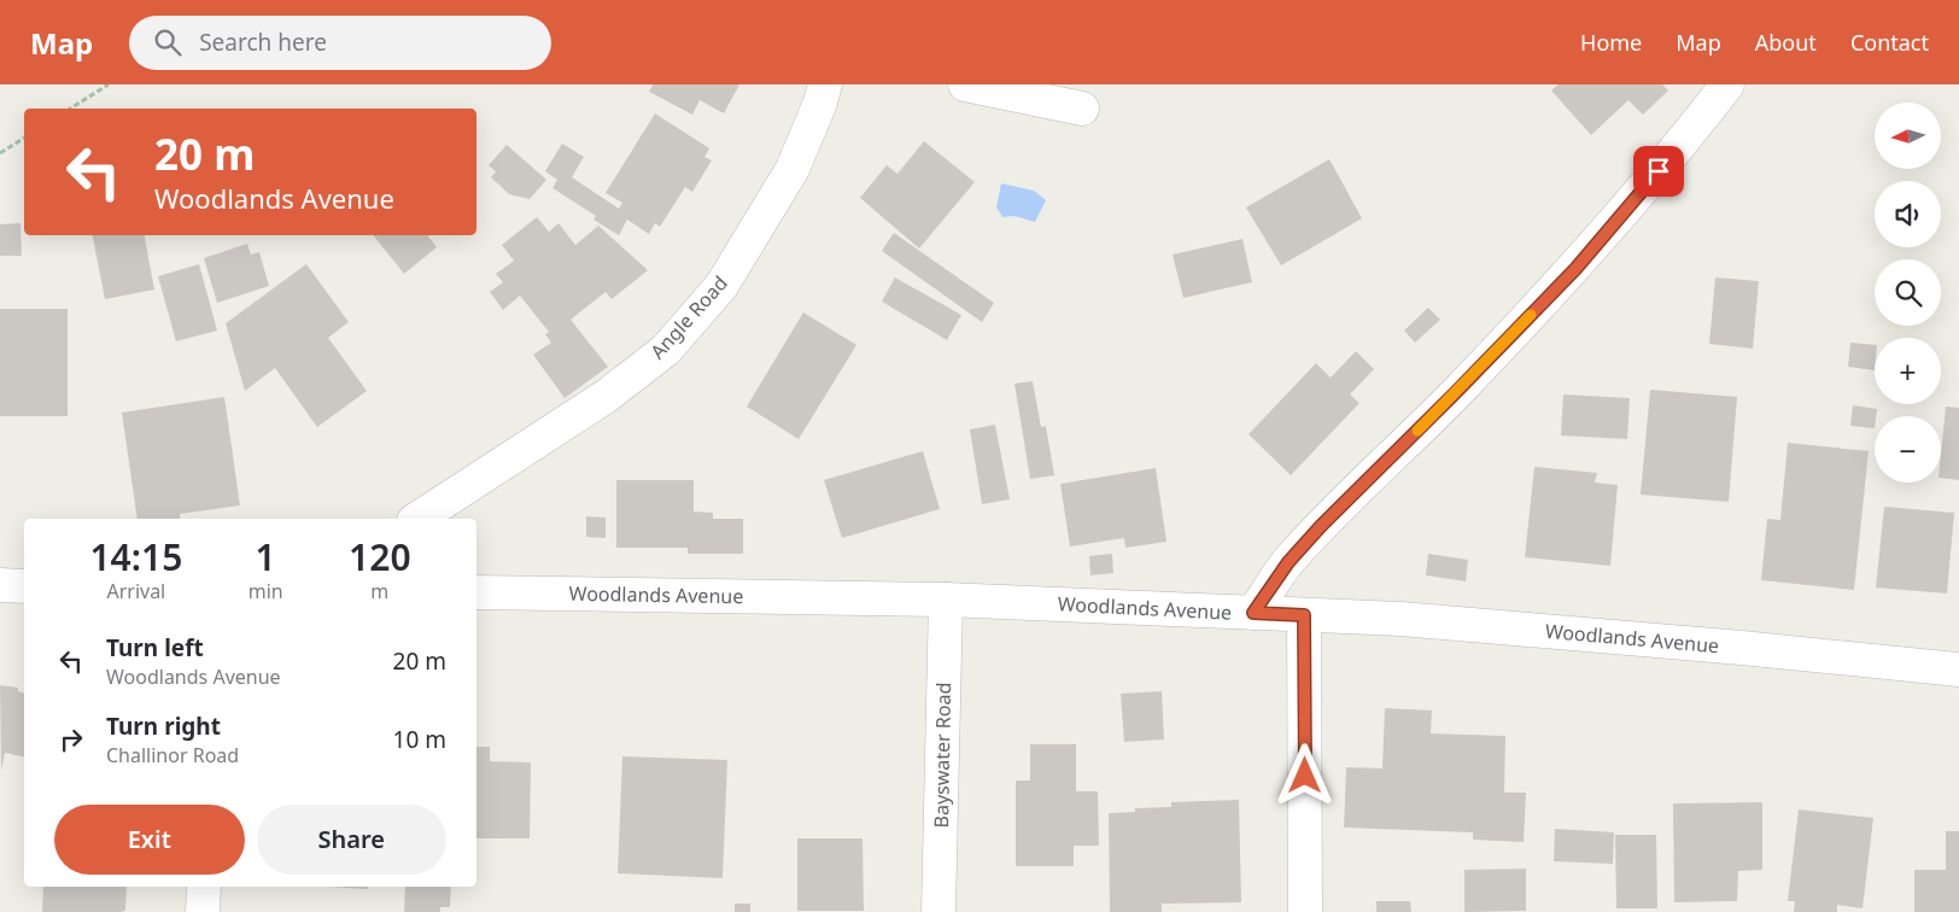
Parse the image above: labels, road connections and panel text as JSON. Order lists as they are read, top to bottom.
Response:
{
  "streets": {
    "street": ["Angle Road", "Woodlands Avenue", "Bayswater Road"]
  },
  "crossings": [
    ["Woodlands Avenue", "Bayswater Road"]
  ],
  "north": "left",
  "page": {
    "header": "Map",
    "search": "Search here",
    "nav": [
      "Home",
      "Map",
      "About",
      "Contact"
    ],
    "map_buttons": ["+", "−"],
    "turn": ["20 m", "Woodlands Avenue"],
    "eta": [
      "14:15",
      "Arrival",
      "1",
      "min",
      "120",
      "m"
    ],
    "list": [
      {
        "name": "Turn left",
        "note": "Woodlands Avenue",
        "value": "20 m"
      },
      {
        "name": "Turn right",
        "note": "Challinor Road",
        "value": "10 m"
      }
    ],
    "buttons": ["Exit", "Share"]
  }
}
